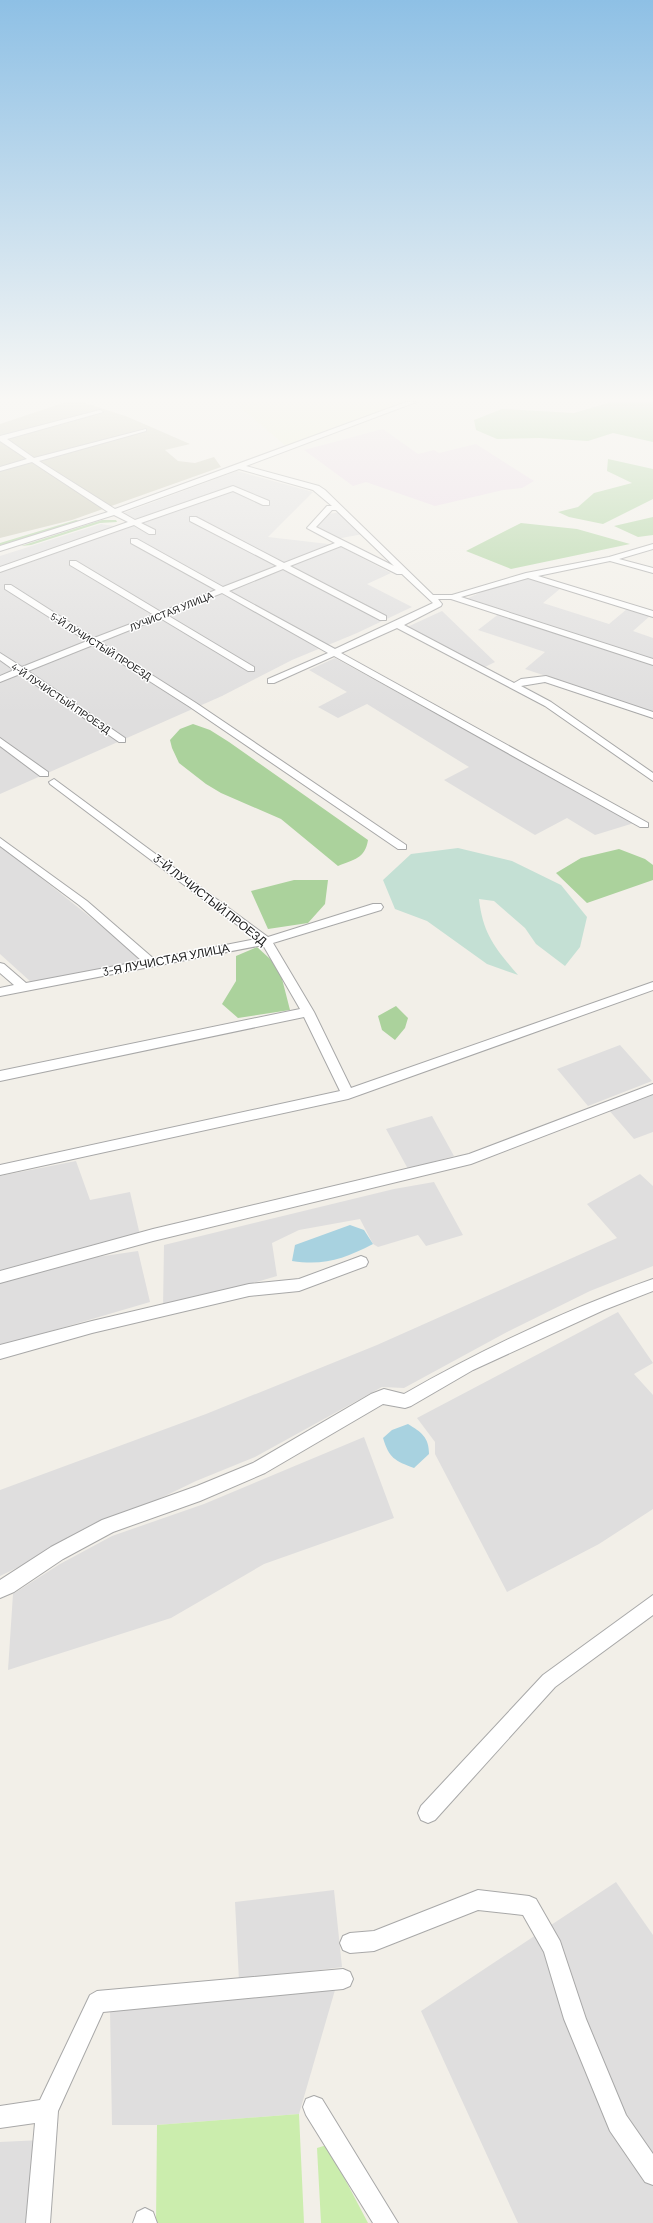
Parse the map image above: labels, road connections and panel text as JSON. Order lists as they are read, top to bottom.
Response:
{
  "streets": {
    "street": [
      "ЛУЧИСТАЯ УЛИЦА",
      "5-Й ЛУЧИСТЫЙ ПРОЕЗД",
      "4-Й ЛУЧИСТЫЙ ПРОЕЗД",
      "3-Й ЛУЧИСТЫЙ ПРОЕЗД",
      "3-Я ЛУЧИСТАЯ УЛИЦА"
    ]
  },
  "crossings": [
    ["ЛУЧИСТАЯ УЛИЦА", "5-Й ЛУЧИСТЫЙ ПРОЕЗД"],
    ["ЛУЧИСТАЯ УЛИЦА", "4-Й ЛУЧИСТЫЙ ПРОЕЗД"],
    ["3-Й ЛУЧИСТЫЙ ПРОЕЗД", "3-Я ЛУЧИСТАЯ УЛИЦА"]
  ]
}
